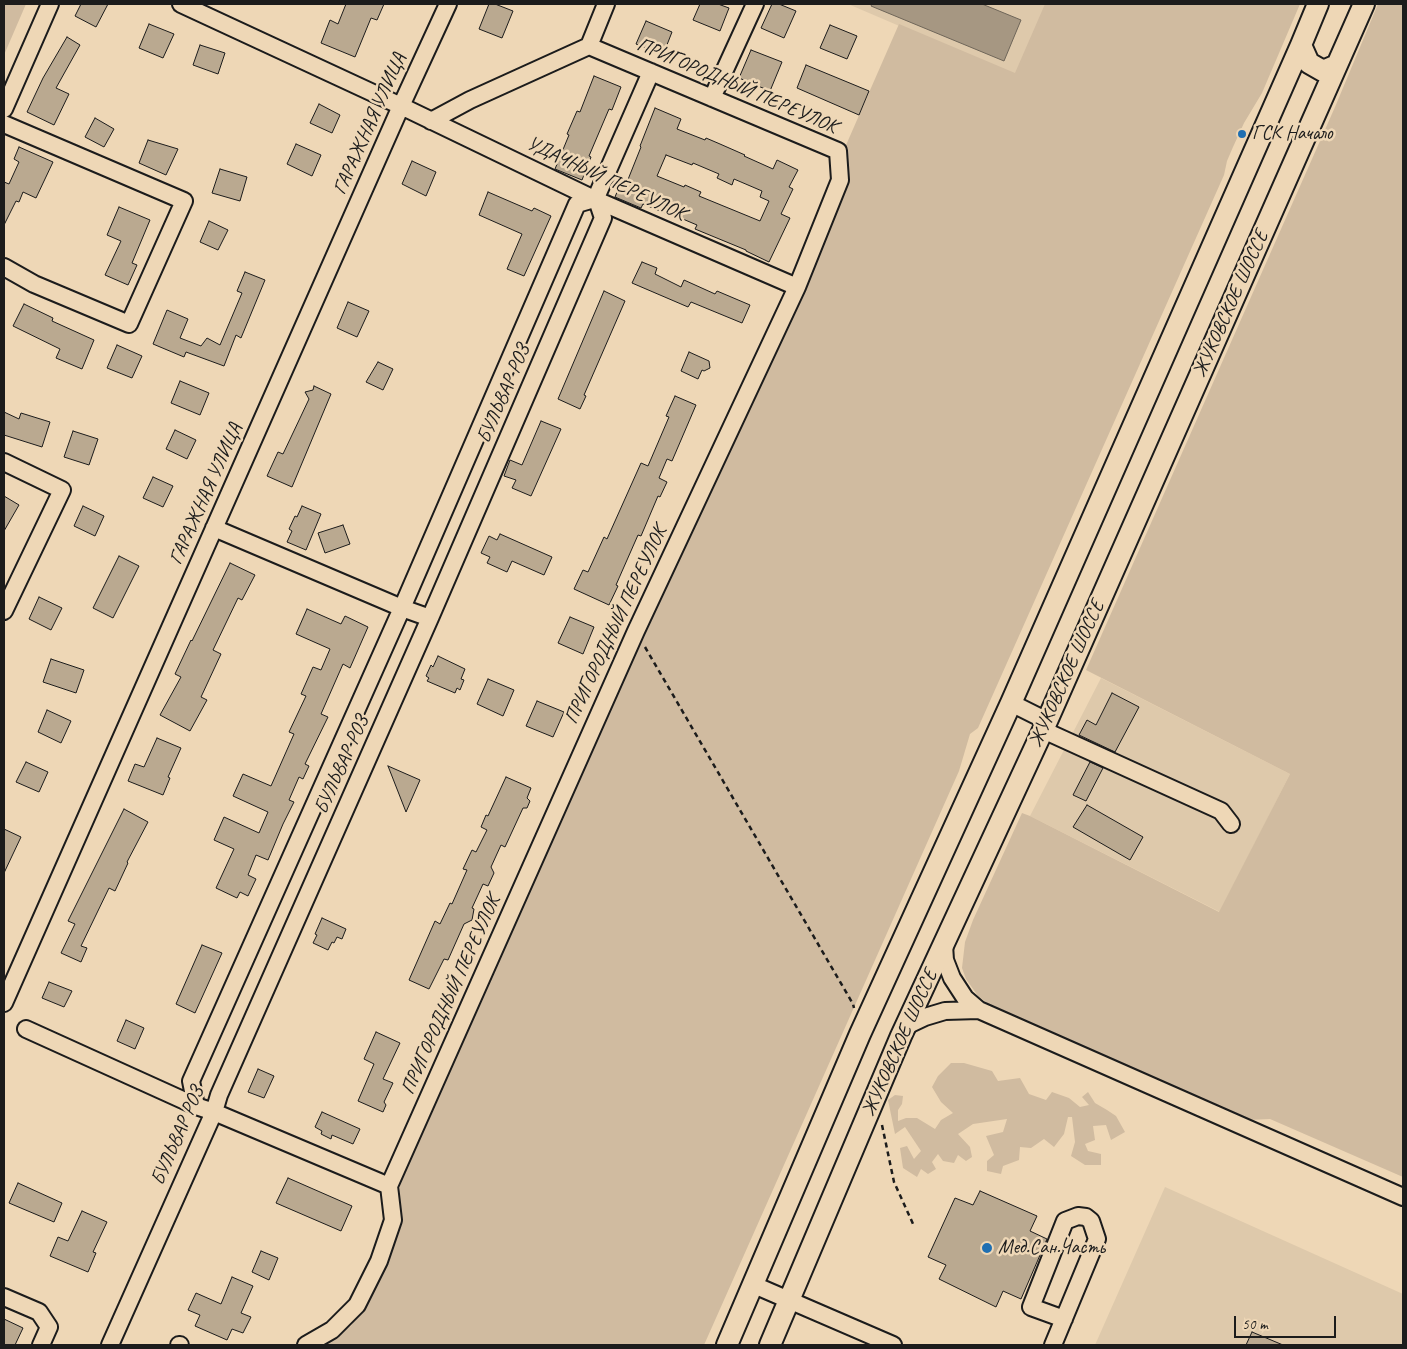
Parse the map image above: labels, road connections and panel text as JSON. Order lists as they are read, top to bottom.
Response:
{
  "streets": {
    "main road": ["ЖУКОВСКОЕ ШОССЕ"],
    "street": [
      "ПРИГОРОДНЫЙ ПЕРЕУЛОК",
      "ГАРАЖНАЯ УЛИЦА",
      "УДАЧНЫЙ ПЕРЕУЛОК",
      "БУЛЬВАР РОЗ"
    ]
  },
  "crossings": [
    ["ПРИГОРОДНЫЙ ПЕРЕУЛОК", "УДАЧНЫЙ ПЕРЕУЛОК"],
    ["ГАРАЖНАЯ УЛИЦА", "УДАЧНЫЙ ПЕРЕУЛОК"],
    ["УДАЧНЫЙ ПЕРЕУЛОК", "БУЛЬВАР РОЗ"]
  ],
  "places": ["ГСК Начало", "Мед.Сан.Часть"],
  "scale_bar": "50 m"
}
